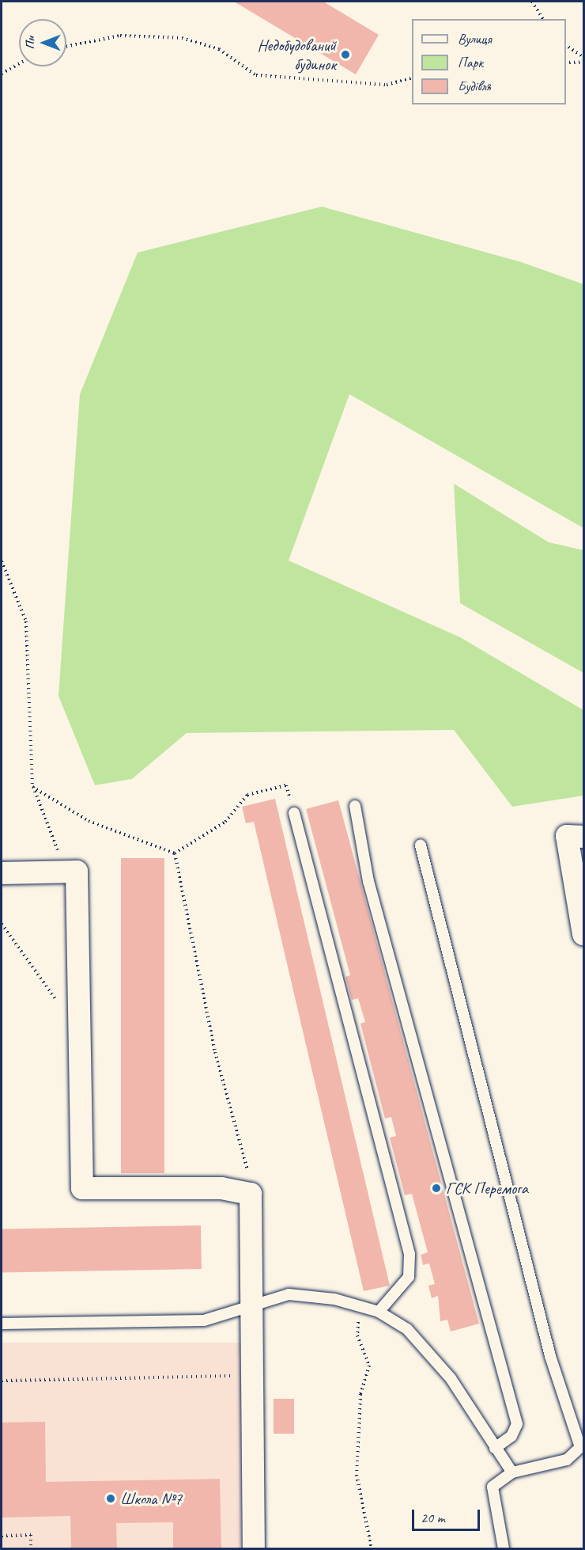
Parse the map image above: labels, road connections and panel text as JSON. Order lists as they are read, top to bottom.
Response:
{
  "places": ["Недобудований будинок", "ГСК Перемога", "Школа №7"],
  "legend": ["Вулиця", "Парк", "Будівля"],
  "scale_bar": "20 m",
  "north": "left"
}
